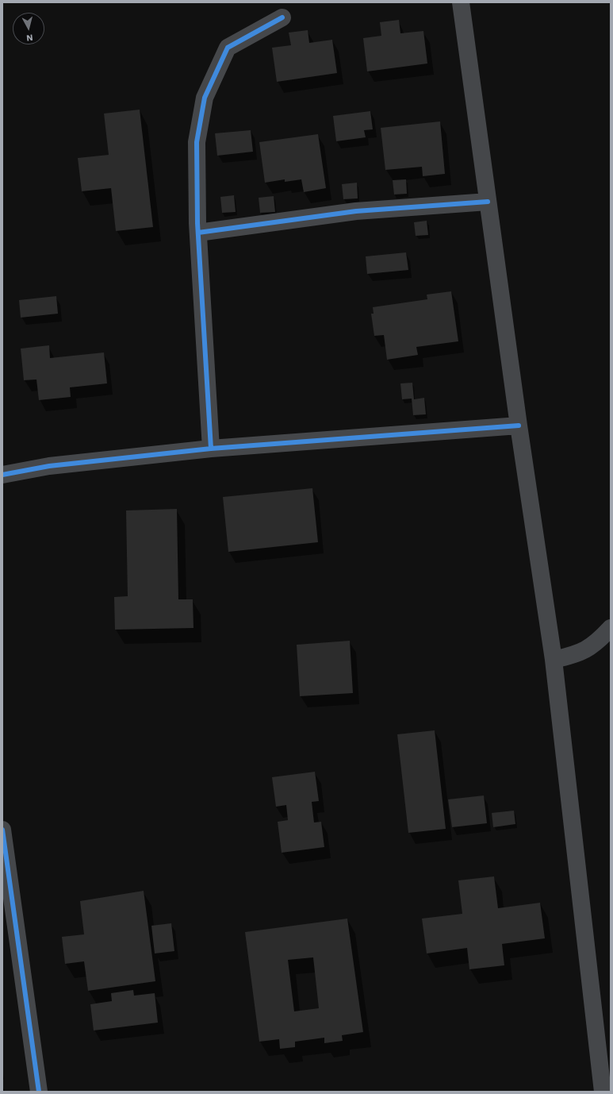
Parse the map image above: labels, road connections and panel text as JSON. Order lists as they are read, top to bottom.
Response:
{
  "north": "bottom"
}
